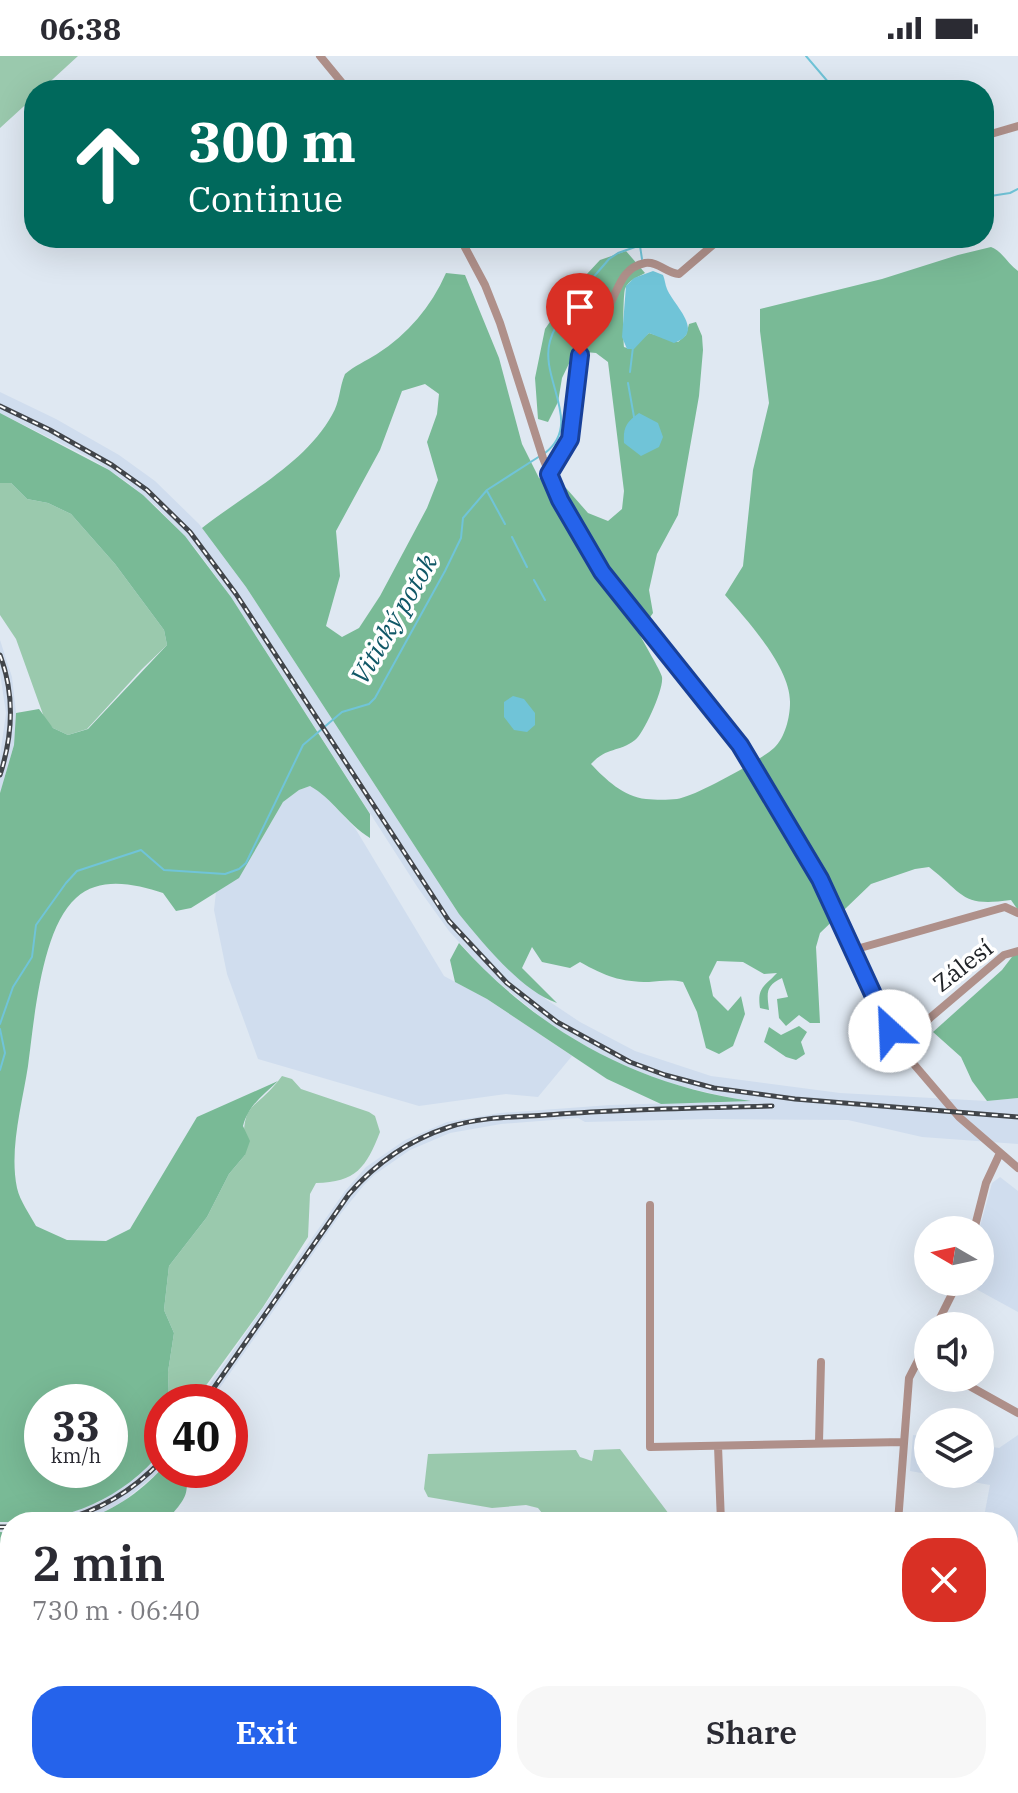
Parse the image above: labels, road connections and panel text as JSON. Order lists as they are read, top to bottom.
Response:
{
  "streets": {
    "street": ["Zálesí"]
  },
  "water": ["Vitický potok"],
  "north": "left",
  "page": {
    "status": "06:38",
    "turn": ["300 m", "Continue"],
    "speed": "33 km/h",
    "limit": "40",
    "heading": ["2 min", "730 m · 06:40"],
    "buttons": ["Exit", "Share"]
  }
}
